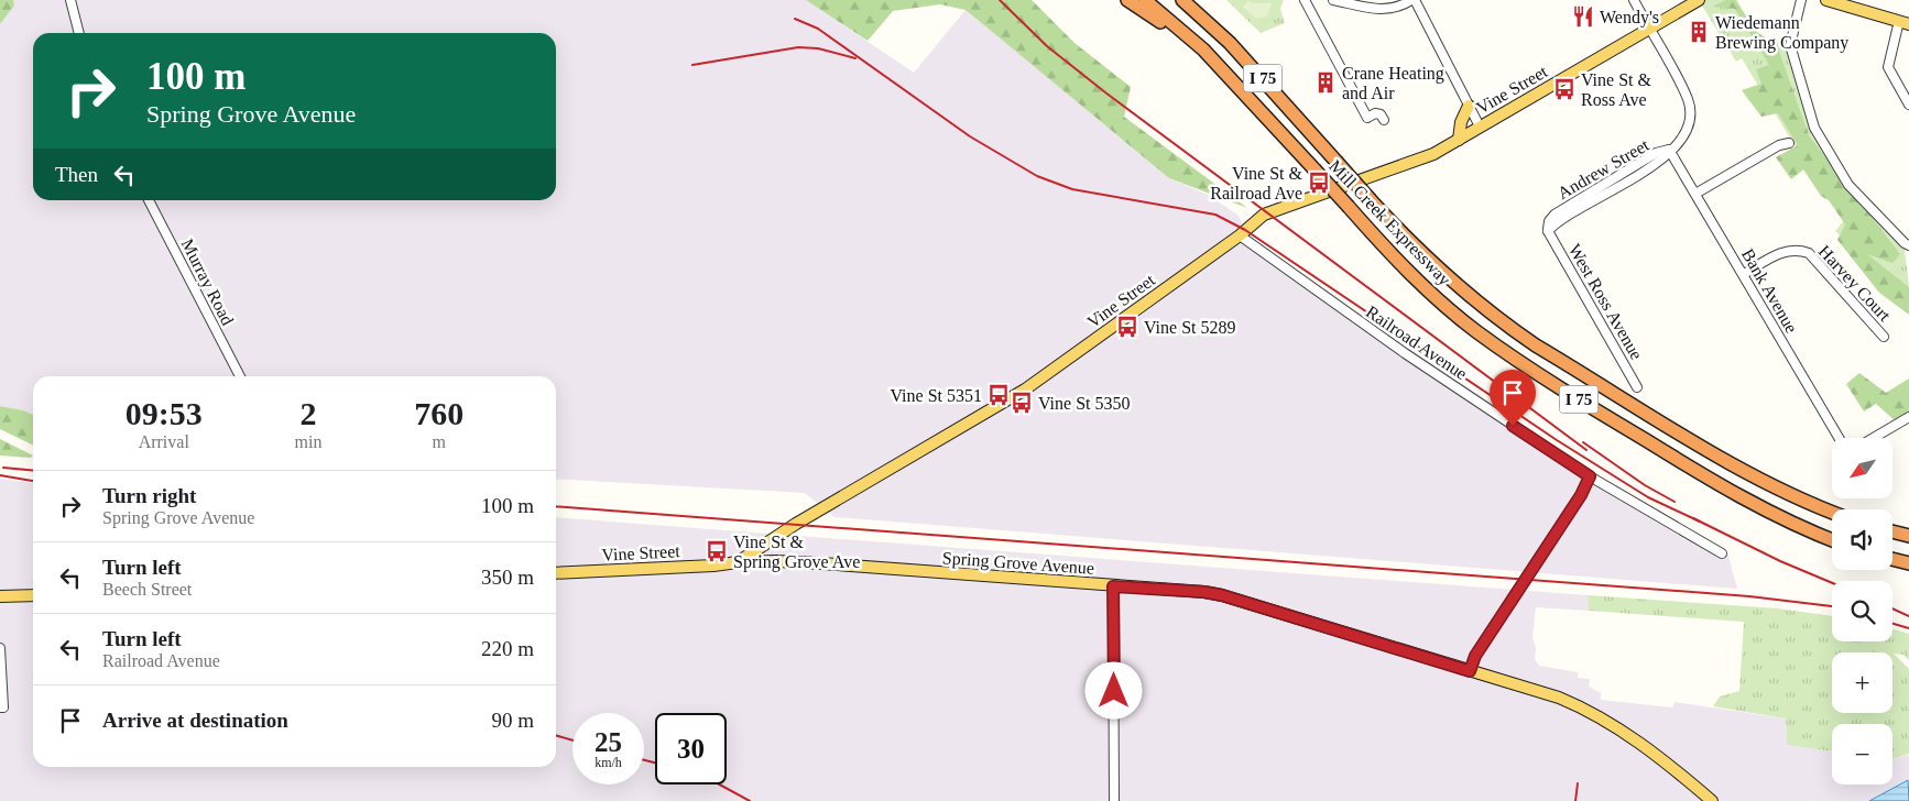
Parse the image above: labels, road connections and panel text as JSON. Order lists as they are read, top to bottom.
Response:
{
  "streets": {
    "highway": ["I 75", "Mill Creek Expressway"],
    "main road": ["Vine Street", "Spring Grove Avenue"],
    "street": [
      "Andrew Street",
      "Murray Road",
      "Harvey Court",
      "Bank Avenue",
      "West Ross Avenue",
      "Railroad Avenue"
    ]
  },
  "crossings": [
    ["Vine Street", "Railroad Avenue"],
    ["Vine Street", "Spring Grove Avenue"],
    ["Andrew Street", "Bank Avenue"],
    ["Andrew Street", "West Ross Avenue"],
    ["Harvey Court", "Bank Avenue"]
  ],
  "places": {
    "restaurant": ["Wendy's"],
    "building": ["Wiedemann Brewing Company", "Crane Heating and Air"],
    "bus stop": [
      "Vine St & Ross Ave",
      "Vine St & Railroad Ave",
      "Vine St 5289",
      "Vine St 5351",
      "Vine St 5350",
      "Vine St & Spring Grove Ave"
    ]
  },
  "north": "bottom left",
  "page": {
    "turn": ["100 m", "Spring Grove Avenue"],
    "then": "Then",
    "eta": [
      "09:53",
      "Arrival",
      "2",
      "min",
      "760",
      "m"
    ],
    "map_buttons": ["+", "−"],
    "list": [
      {
        "name": "Turn right",
        "note": "Spring Grove Avenue",
        "value": "100 m"
      },
      {
        "name": "Turn left",
        "note": "Beech Street",
        "value": "350 m"
      },
      {
        "name": "Turn left",
        "note": "Railroad Avenue",
        "value": "220 m"
      },
      {
        "name": "Arrive at destination",
        "value": "90 m"
      }
    ],
    "speed": "25 km/h",
    "limit": "30"
  }
}
